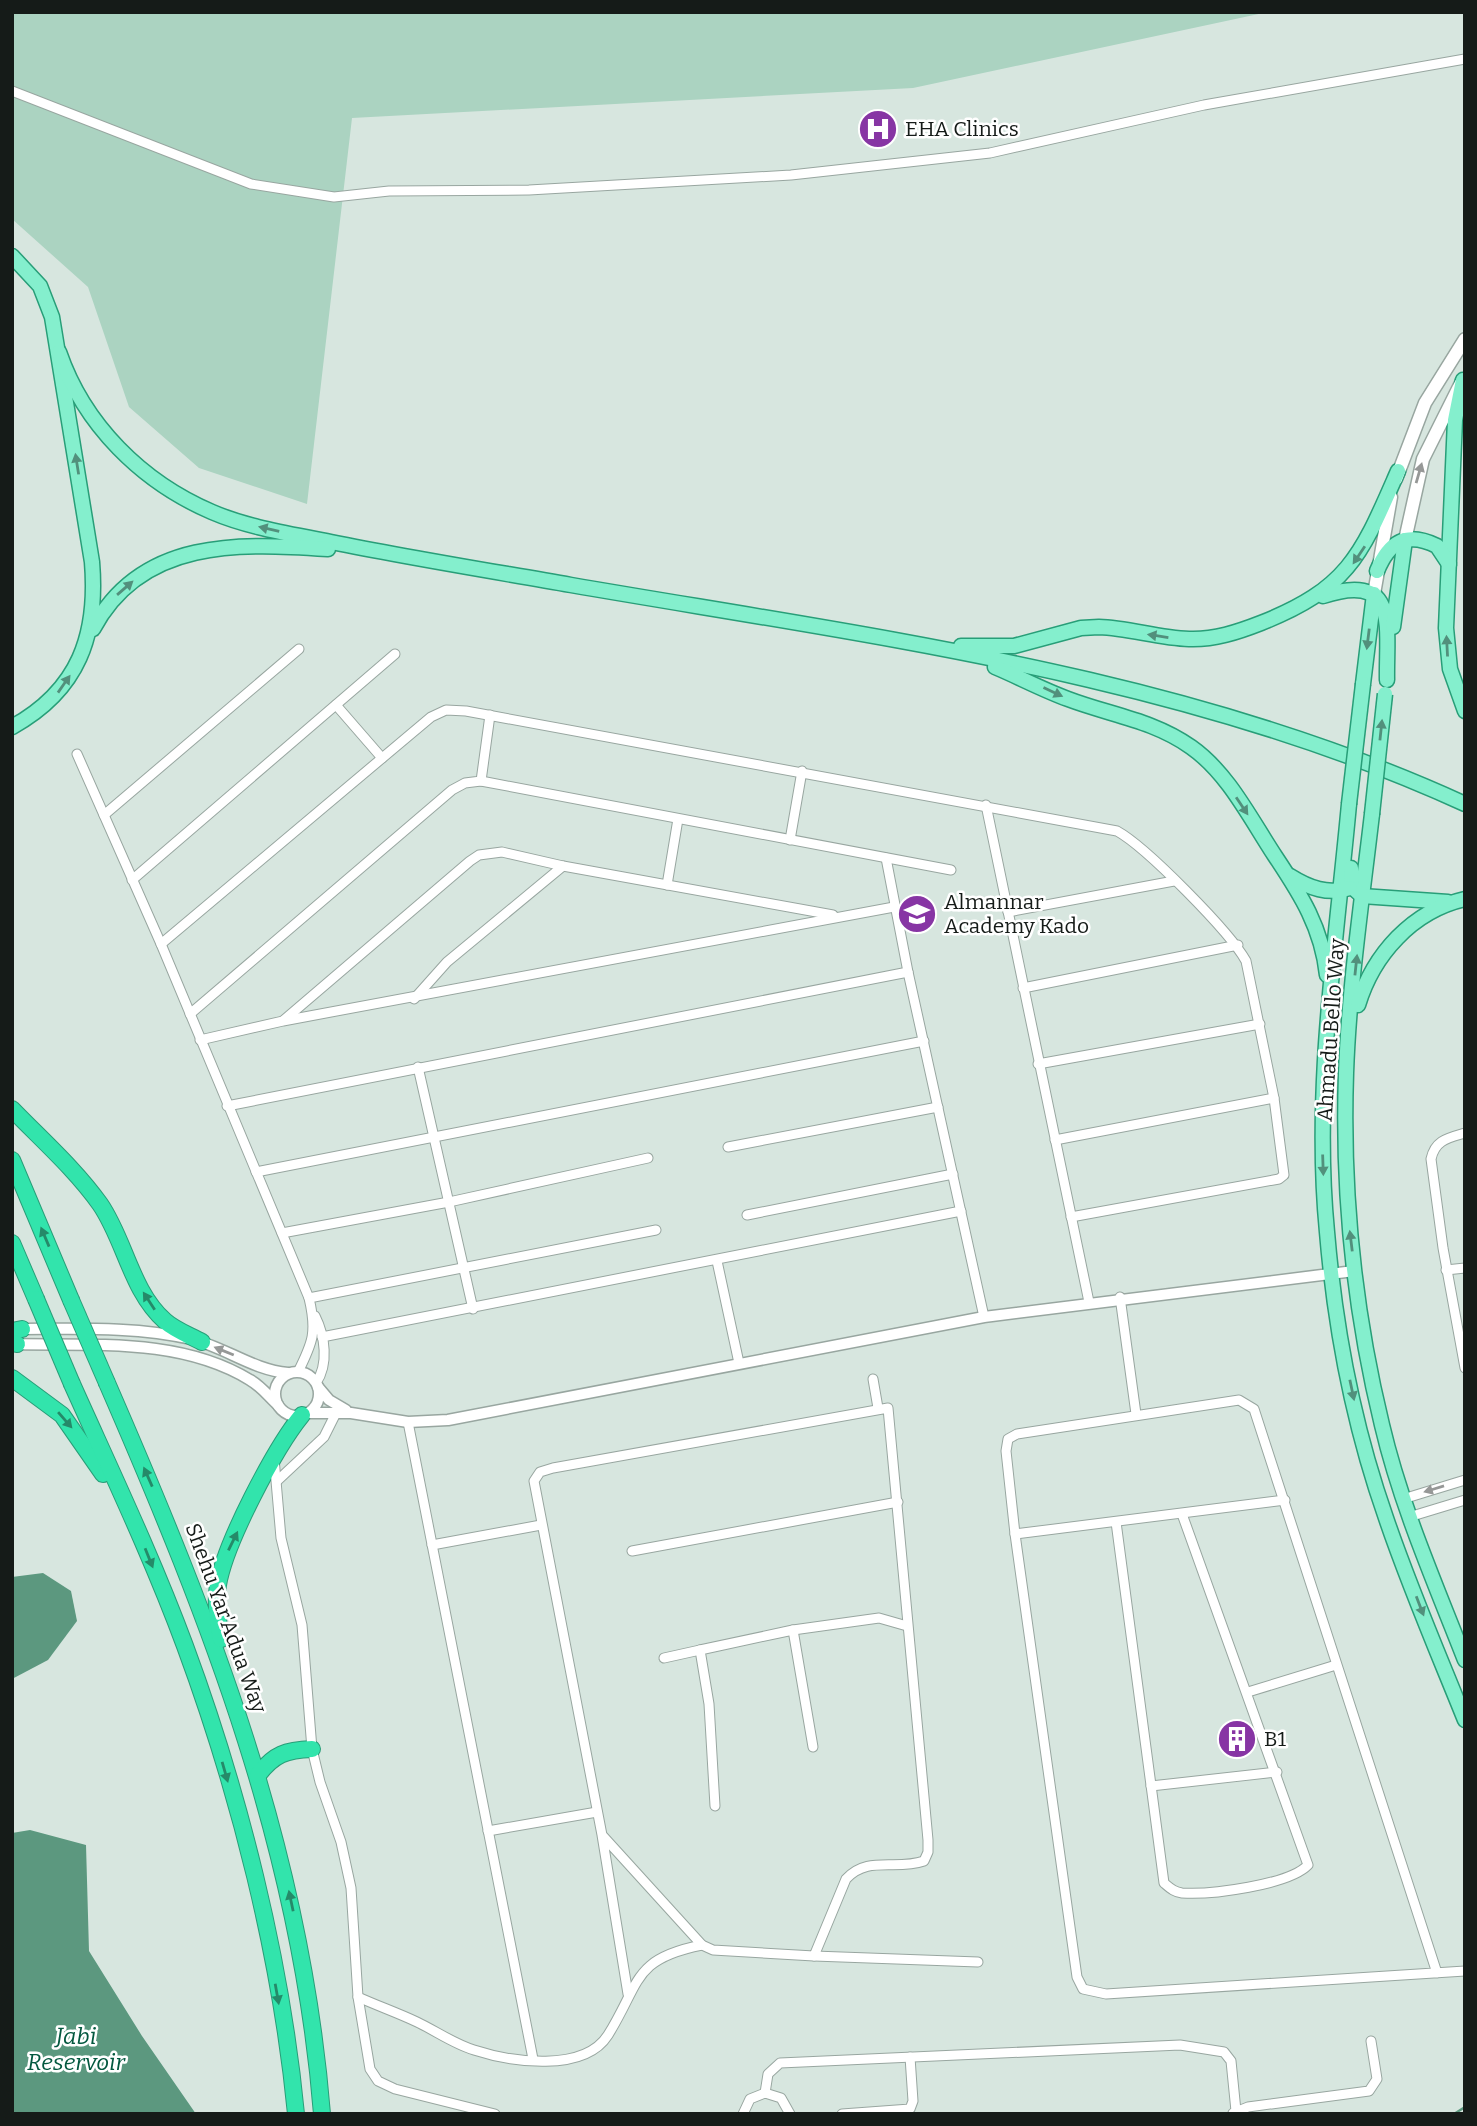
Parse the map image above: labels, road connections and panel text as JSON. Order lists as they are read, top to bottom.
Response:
{
  "streets": {
    "highway": ["Shehu Yar'Adua Way"],
    "main road": ["Ahmadu Bello Way"]
  },
  "water": ["Jabi Reservoir"],
  "places": {
    "hospital": ["EHA Clinics"],
    "school or university": ["Almannar Academy Kado"],
    "building": ["B1"]
  }
}
